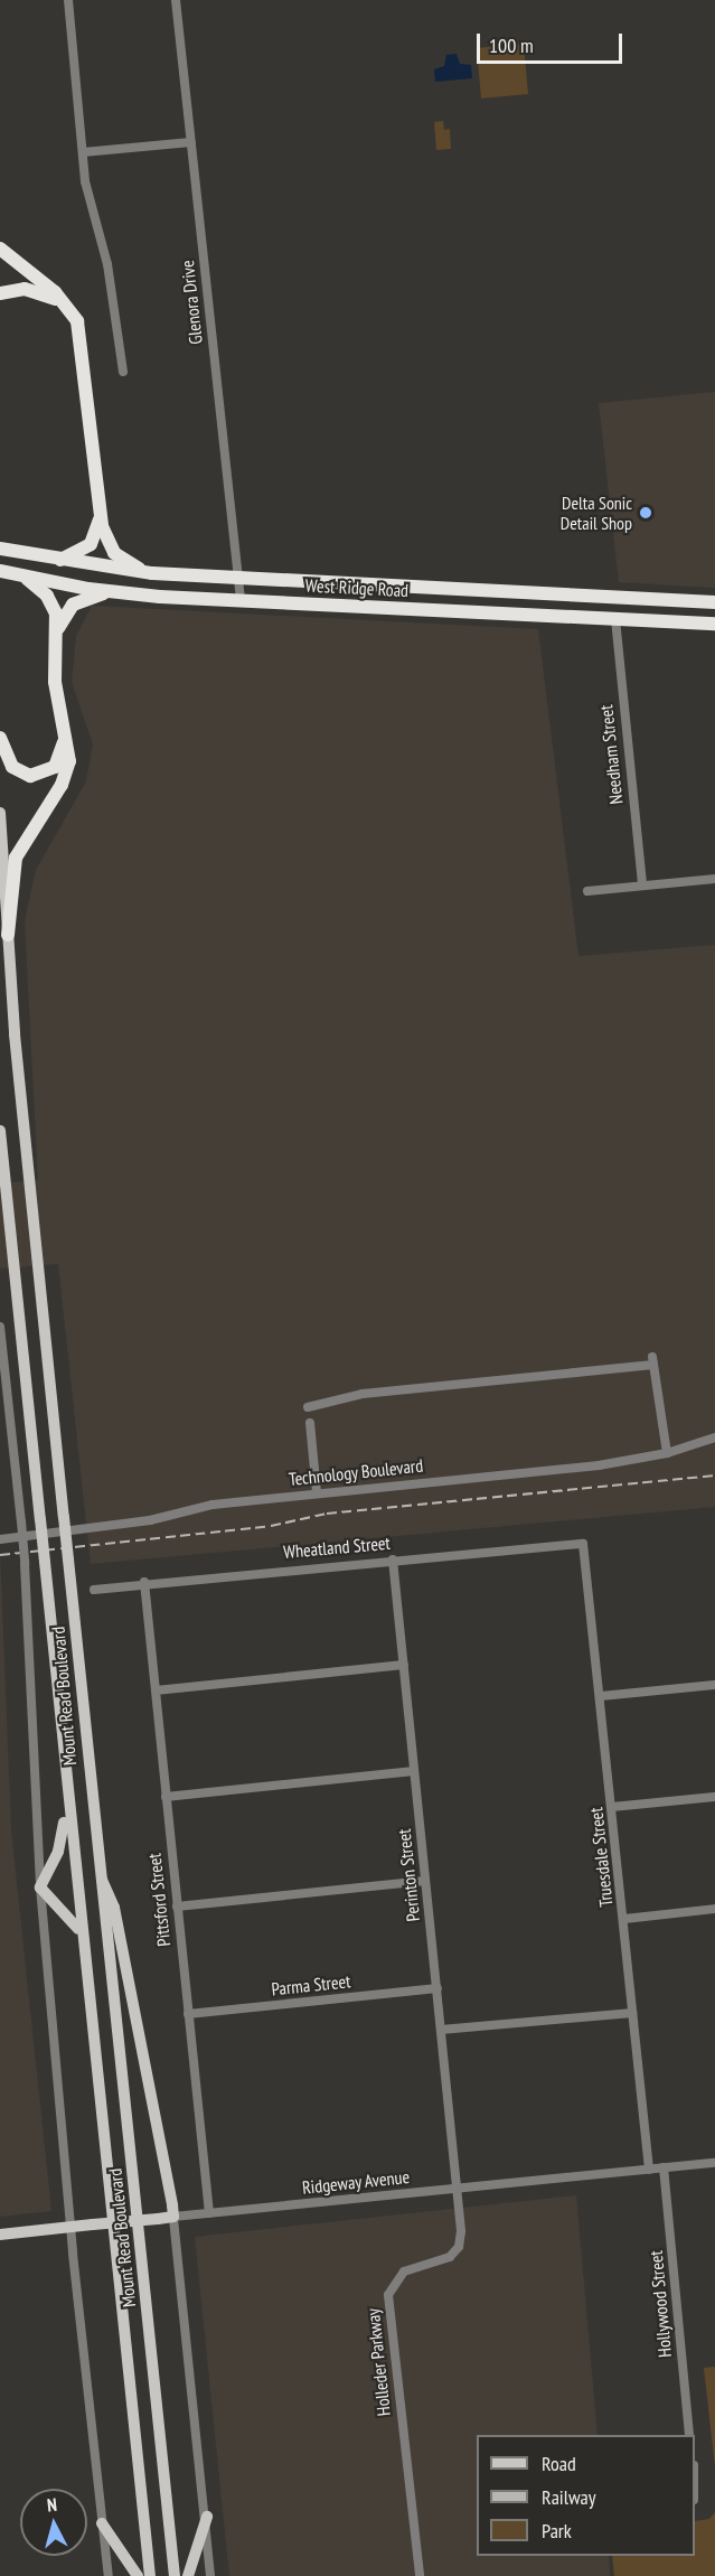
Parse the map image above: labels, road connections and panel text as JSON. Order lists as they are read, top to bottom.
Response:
{
  "streets": {
    "highway": ["West Ridge Road"],
    "main road": ["Mount Read Boulevard", "Ridgeway Avenue"],
    "street": [
      "Glenora Drive",
      "Needham Street",
      "Technology Boulevard",
      "Wheatland Street",
      "Truesdale Street",
      "Perinton Street",
      "Pittsford Street",
      "Parma Street",
      "Hollywood Street",
      "Holleder Parkway"
    ]
  },
  "crossings": [
    ["Glenora Drive", "West Ridge Road"],
    ["West Ridge Road", "Needham Street"],
    ["Wheatland Street", "Truesdale Street"],
    ["Wheatland Street", "Perinton Street"],
    ["Wheatland Street", "Pittsford Street"],
    ["Mount Read Boulevard", "Ridgeway Avenue"],
    ["Truesdale Street", "Ridgeway Avenue"],
    ["Perinton Street", "Parma Street"],
    ["Perinton Street", "Ridgeway Avenue"],
    ["Perinton Street", "Holleder Parkway"],
    ["Pittsford Street", "Parma Street"],
    ["Pittsford Street", "Ridgeway Avenue"],
    ["Ridgeway Avenue", "Hollywood Street"],
    ["Ridgeway Avenue", "Holleder Parkway"]
  ],
  "places": ["Delta Sonic Detail Shop"],
  "legend": ["Road", "Railway", "Park"],
  "scale_bar": "100 m",
  "north": "top"
}
